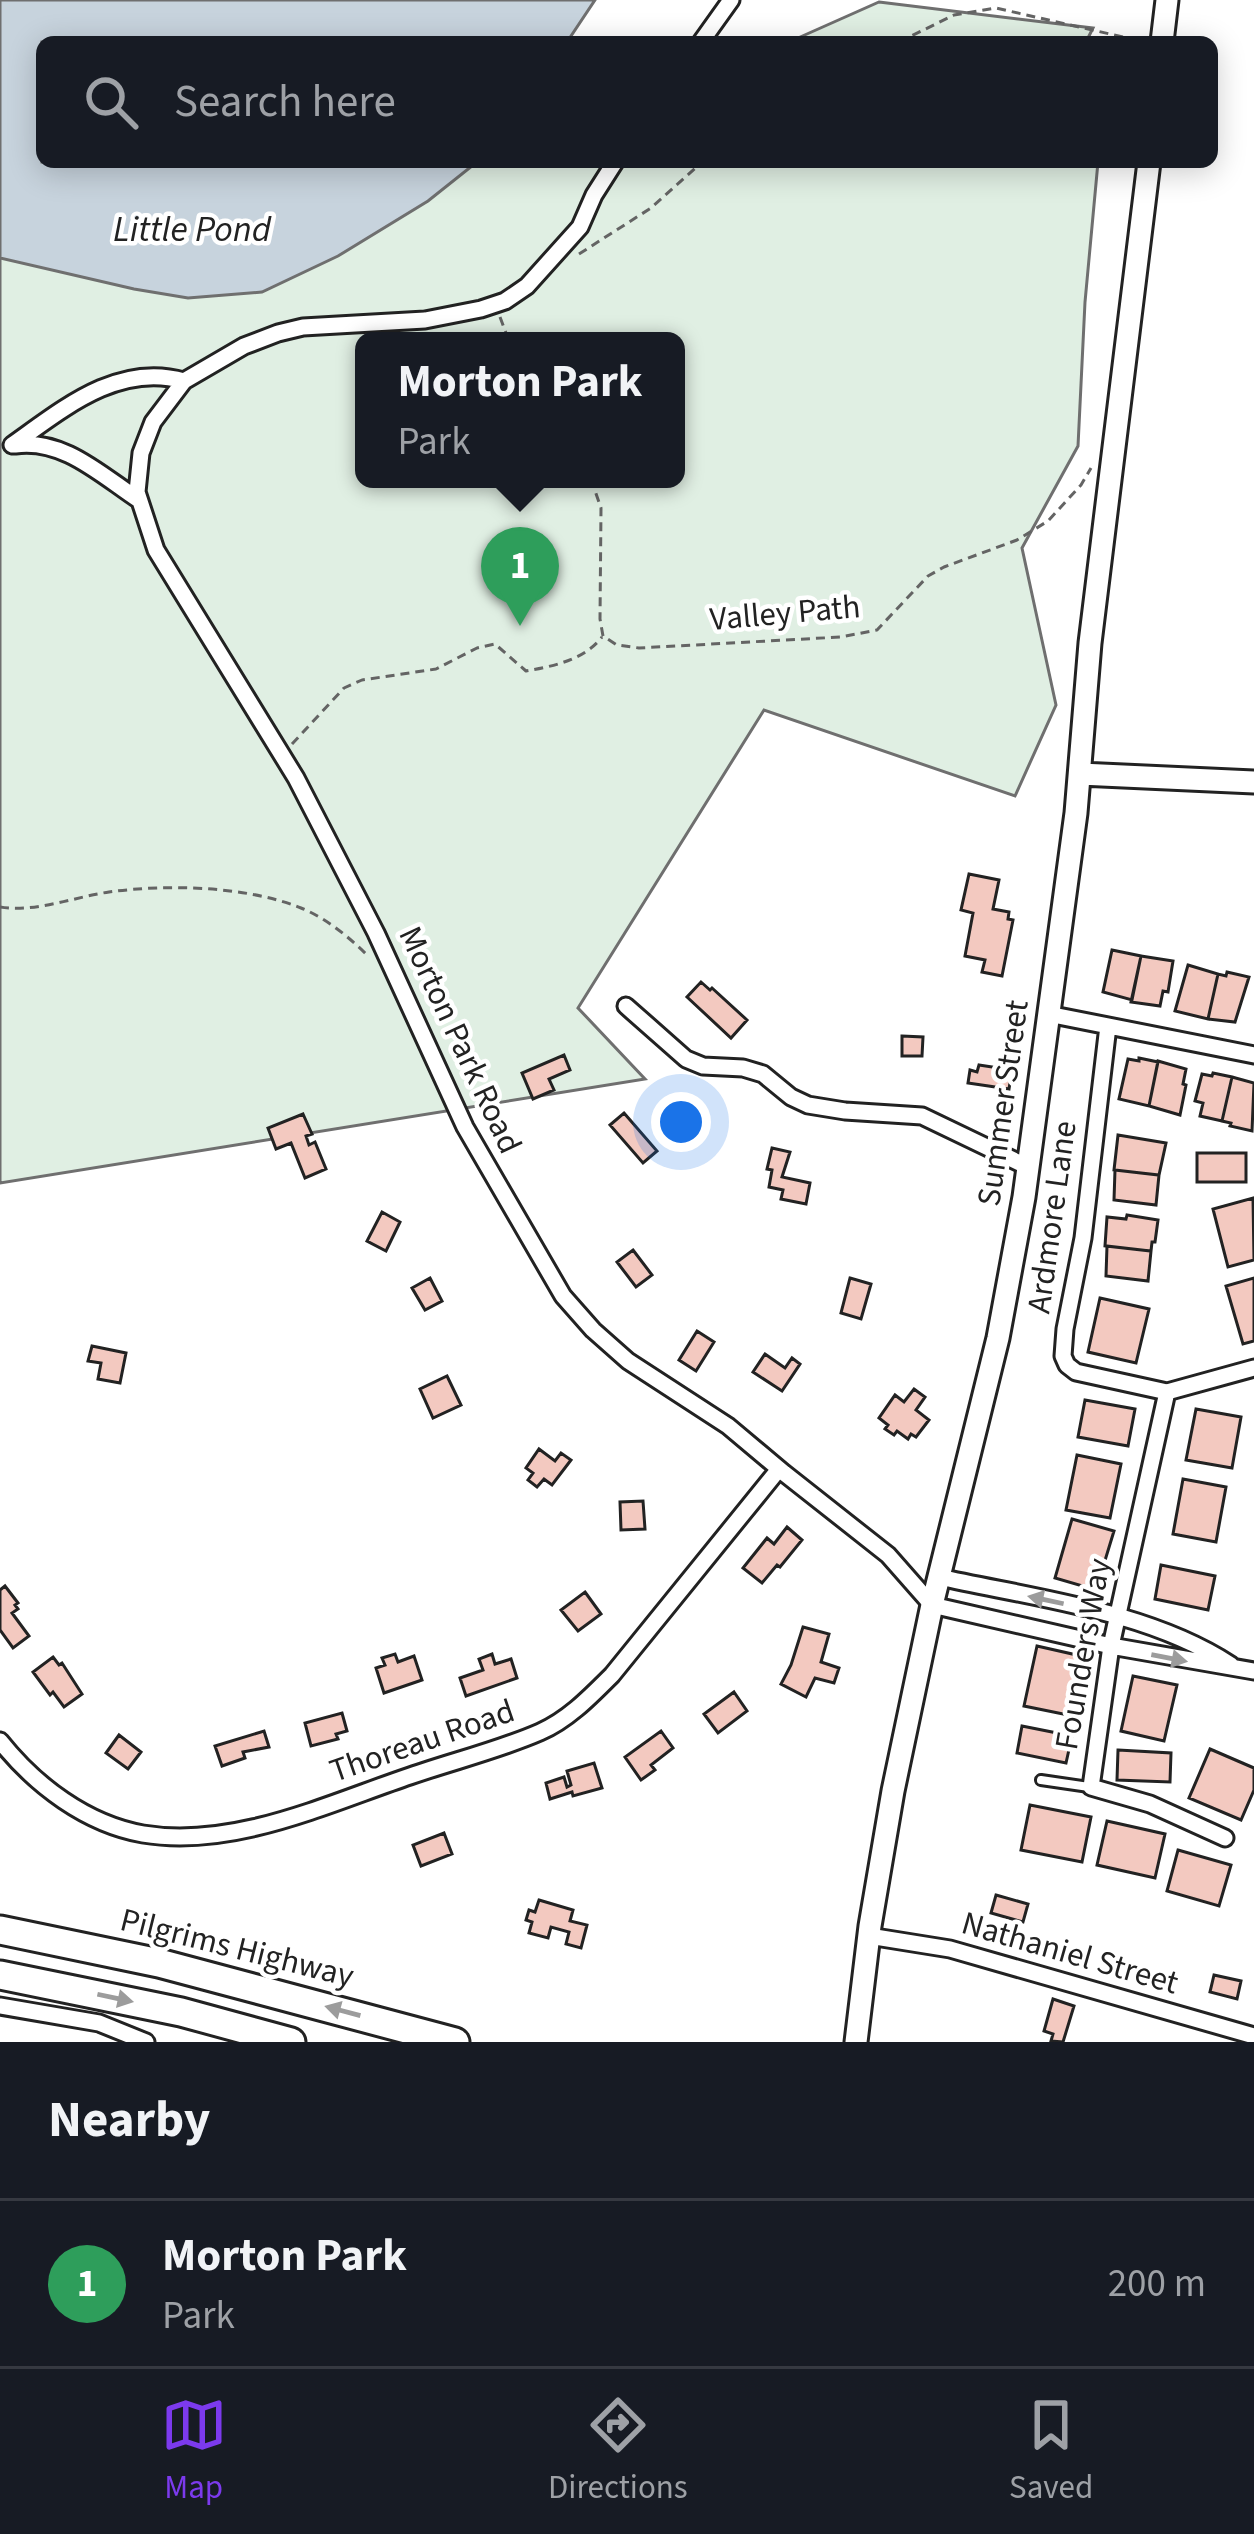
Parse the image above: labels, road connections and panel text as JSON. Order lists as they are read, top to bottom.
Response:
{
  "streets": {
    "highway": ["Pilgrims Highway"],
    "main road": ["Summer Street"],
    "street": [
      "Morton Park Road",
      "Ardmore Lane",
      "Founders Way",
      "Thoreau Road",
      "Nathaniel Street"
    ],
    "path": ["Valley Path"]
  },
  "crossings": [
    ["Morton Park Road", "Summer Street"],
    ["Morton Park Road", "Thoreau Road"],
    ["Summer Street", "Nathaniel Street"],
    ["Ardmore Lane", "Founders Way"]
  ],
  "water": ["Little Pond"],
  "page": {
    "search": "Search here",
    "popup": ["Morton Park", "Park"],
    "pins": "1",
    "heading": "Nearby",
    "list": [
      {
        "mark": "1",
        "name": "Morton Park",
        "note": "Park",
        "value": "200 m"
      }
    ],
    "nav": ["Map", "Directions", "Saved"]
  }
}
